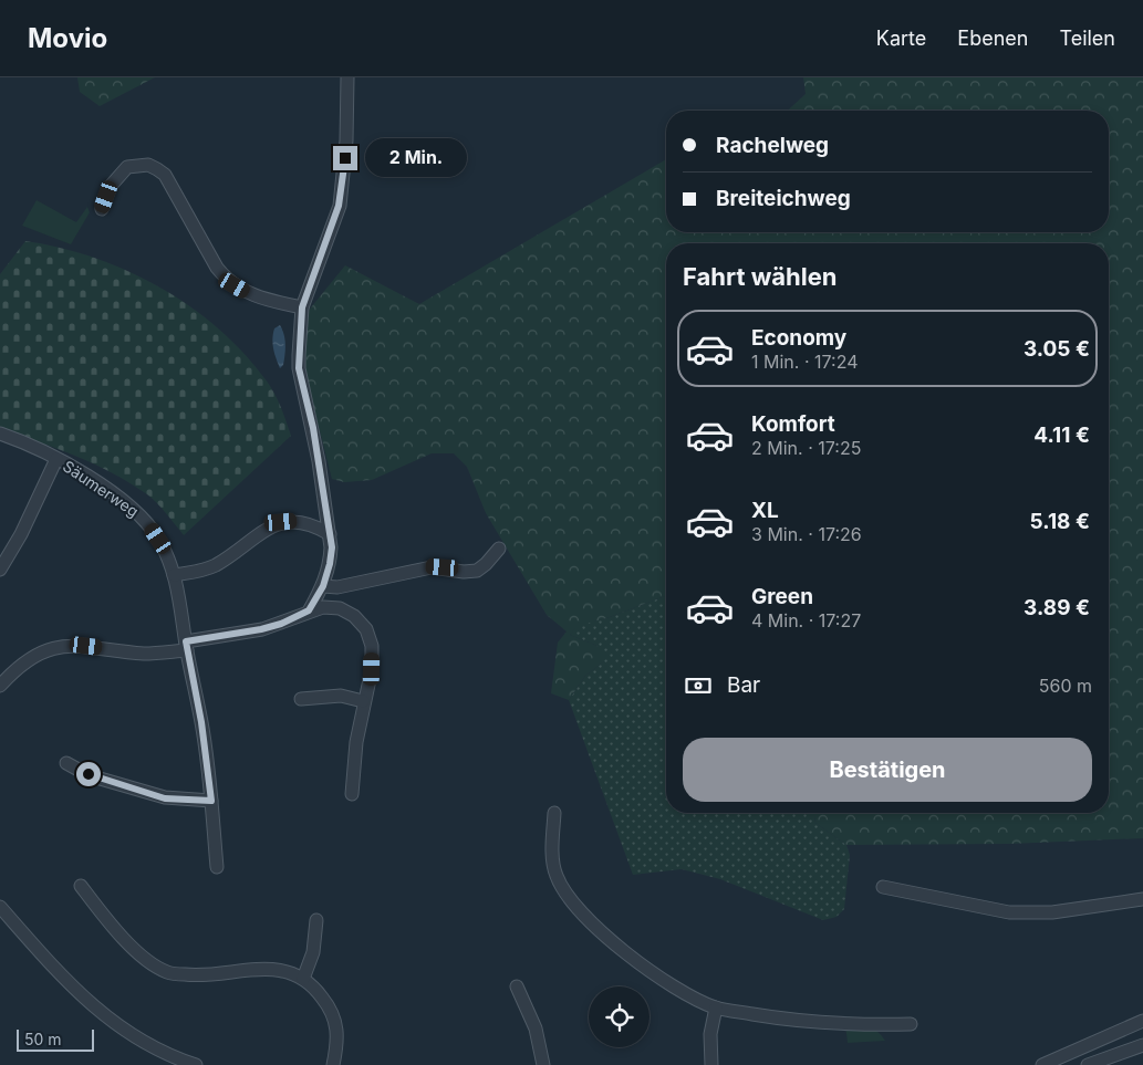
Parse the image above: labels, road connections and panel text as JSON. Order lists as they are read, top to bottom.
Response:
{
  "streets": {
    "street": ["Säumerweg"]
  },
  "scale_bar": "50 m",
  "page": {
    "header": "Movio",
    "nav": ["Karte", "Ebenen", "Teilen"],
    "banner": ["Rachelweg", "Breiteichweg"],
    "bubble": "2 Min.",
    "heading": "Fahrt wählen",
    "list": [
      {
        "name": "Economy",
        "note": "1 Min. · 17:24",
        "value": "3.05 €"
      },
      {
        "name": "Komfort",
        "note": "2 Min. · 17:25",
        "value": "4.11 €"
      },
      {
        "name": "XL",
        "note": "3 Min. · 17:26",
        "value": "5.18 €"
      },
      {
        "name": "Green",
        "note": "4 Min. · 17:27",
        "value": "3.89 €"
      }
    ],
    "pay": ["Bar", "560 m"],
    "buttons": "Bestätigen",
    "scale": "50 m"
  }
}
